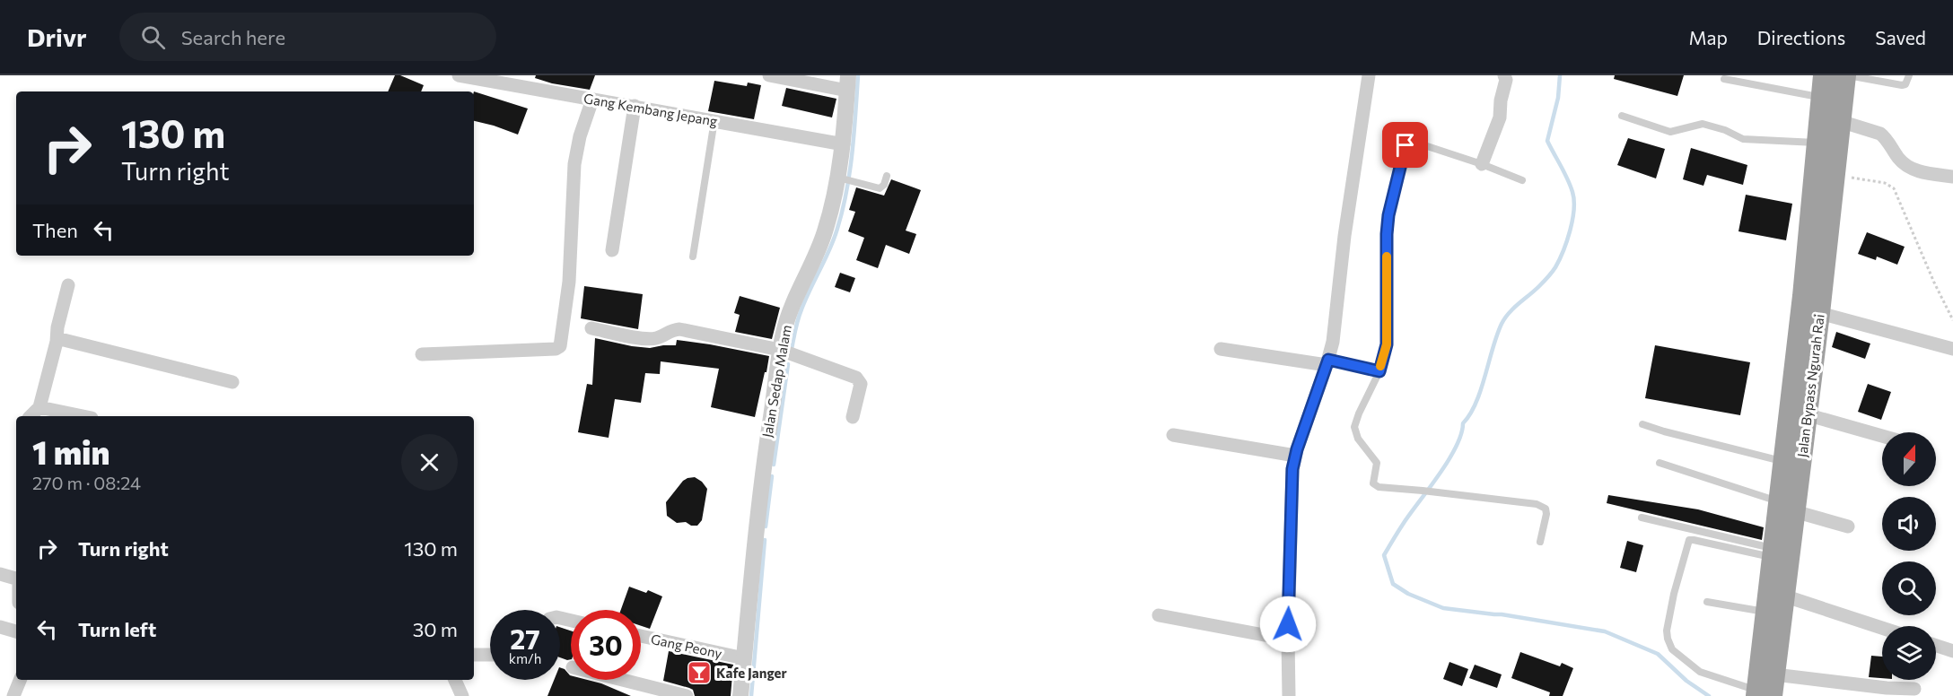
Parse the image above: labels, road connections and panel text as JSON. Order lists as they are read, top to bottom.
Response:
{
  "streets": {
    "highway": ["Jalan Bypass Ngurah Rai"],
    "street": ["Gang Kembang Jepang", "Jalan Sedap Malam", "Gang Peony"]
  },
  "crossings": [
    ["Gang Kembang Jepang", "Jalan Sedap Malam"],
    ["Jalan Sedap Malam", "Gang Peony"]
  ],
  "places": {
    "bar": ["Kafe Janger"]
  },
  "north": "top",
  "page": {
    "header": "Drivr",
    "search": "Search here",
    "nav": ["Map", "Directions", "Saved"],
    "turn": ["130 m", "Turn right"],
    "then": "Then",
    "heading": ["1 min", "270 m · 08:24"],
    "list": [
      {
        "name": "Turn right",
        "value": "130 m"
      },
      {
        "name": "Turn left",
        "value": "30 m"
      }
    ],
    "speed": "27 km/h",
    "limit": "30"
  }
}
